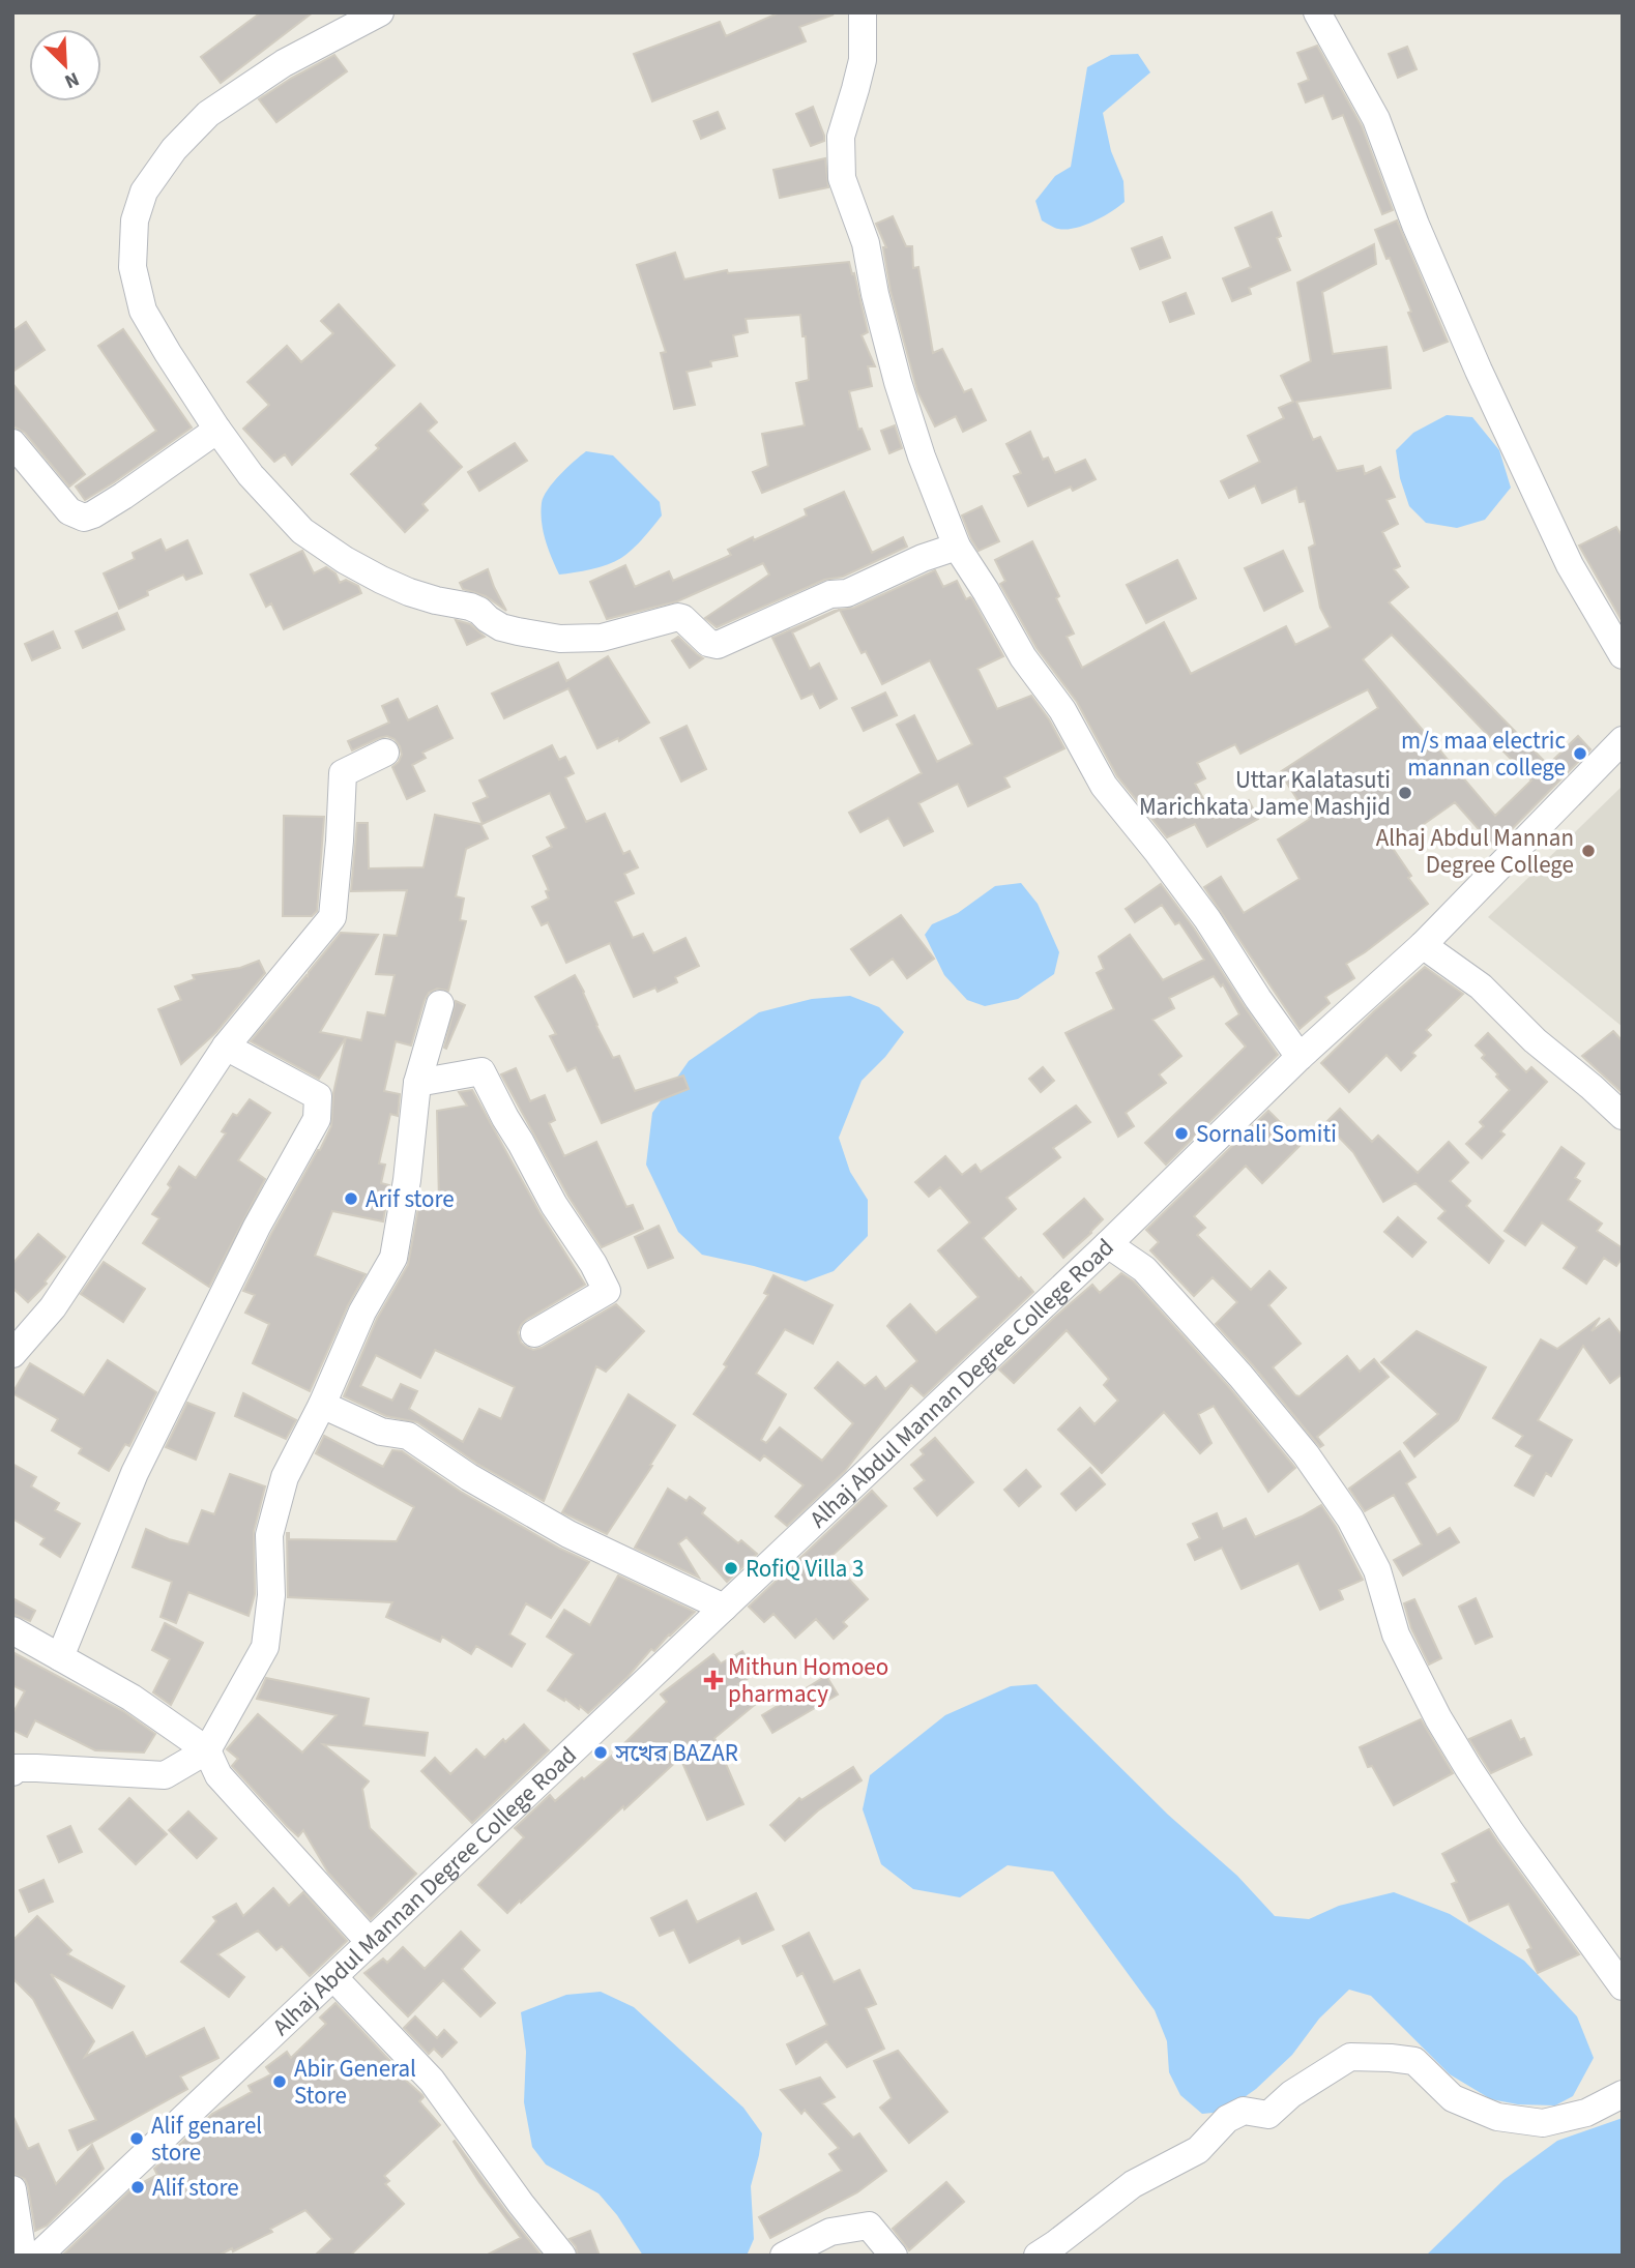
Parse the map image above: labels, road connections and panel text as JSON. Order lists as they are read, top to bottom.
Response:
{
  "streets": {
    "street": ["Alhaj Abdul Mannan Degree College Road"]
  },
  "places": {
    "other": [
      "m/s maa electric mannan college",
      "Uttar Kalatasuti Marichkata Jame Mashjid",
      "Alhaj Abdul Mannan Degree College",
      "Sornali Somiti",
      "Arif store",
      "RofiQ Villa 3",
      "সখের BAZAR",
      "Abir General Store",
      "Alif genarel store",
      "Alif store"
    ],
    "health": ["Mithun Homoeo pharmacy"]
  },
  "north": "bottom right"
}
